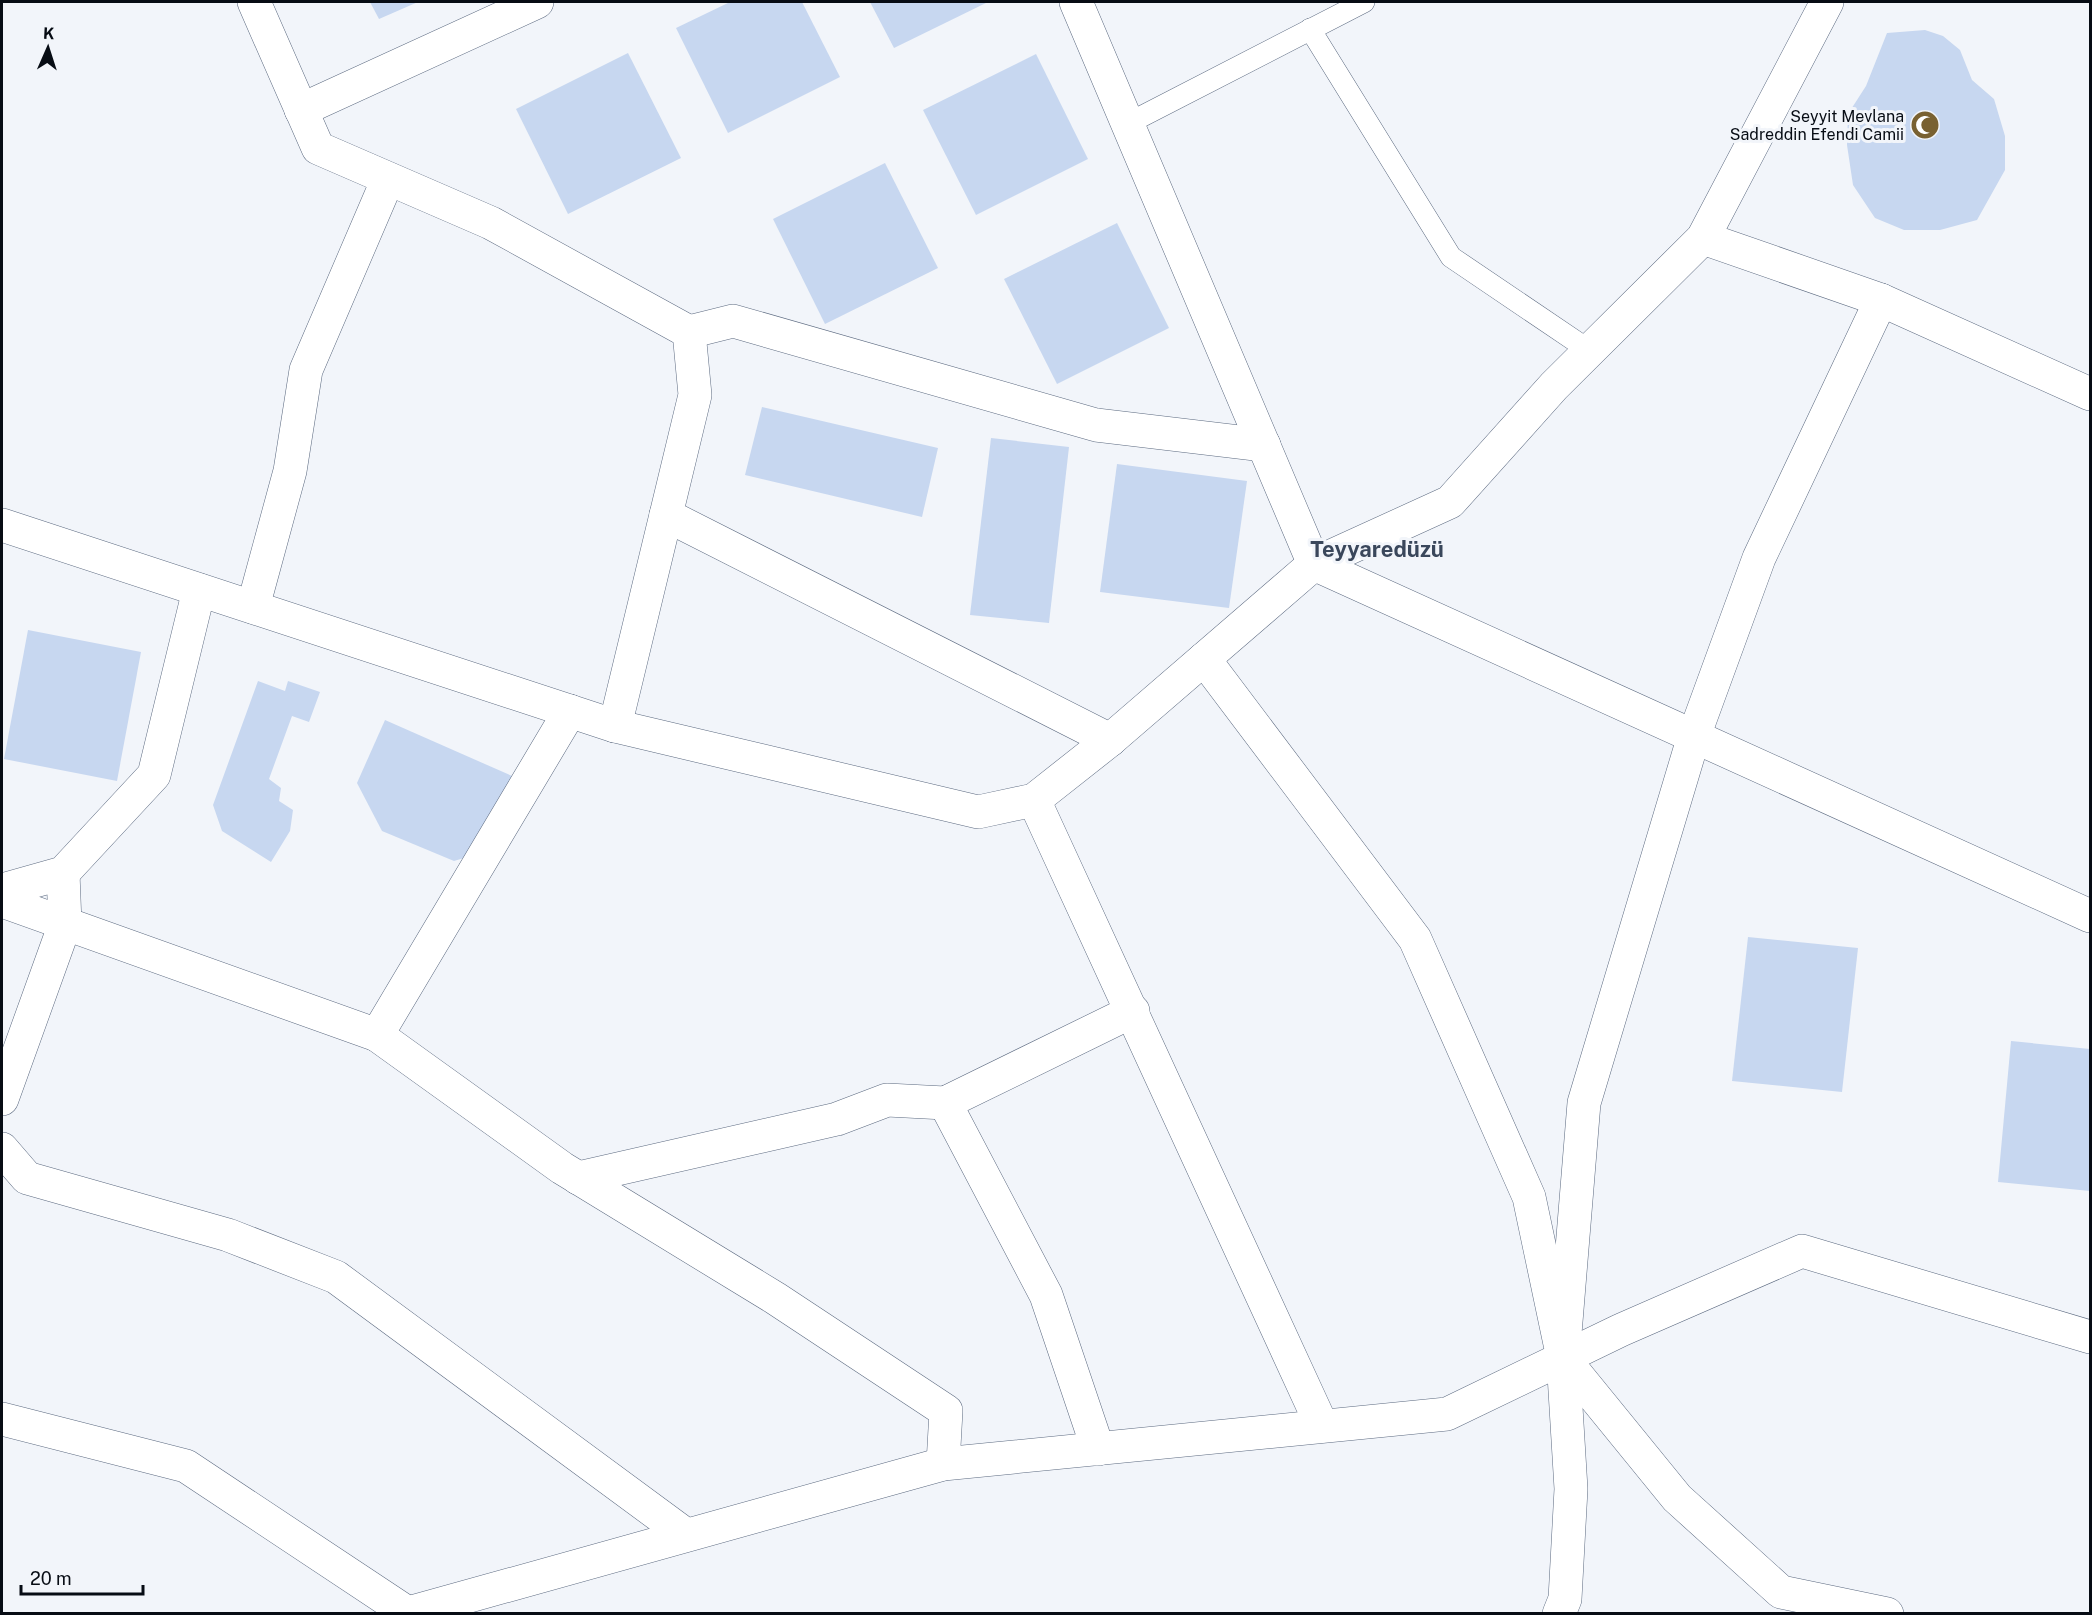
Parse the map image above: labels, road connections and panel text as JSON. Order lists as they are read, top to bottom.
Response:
{
  "districts": ["Teyyaredüzü"],
  "places": {
    "mosque": ["Seyyit Mevlana Sadreddin Efendi Camii"]
  },
  "scale_bar": "20 m",
  "north": "top"
}
